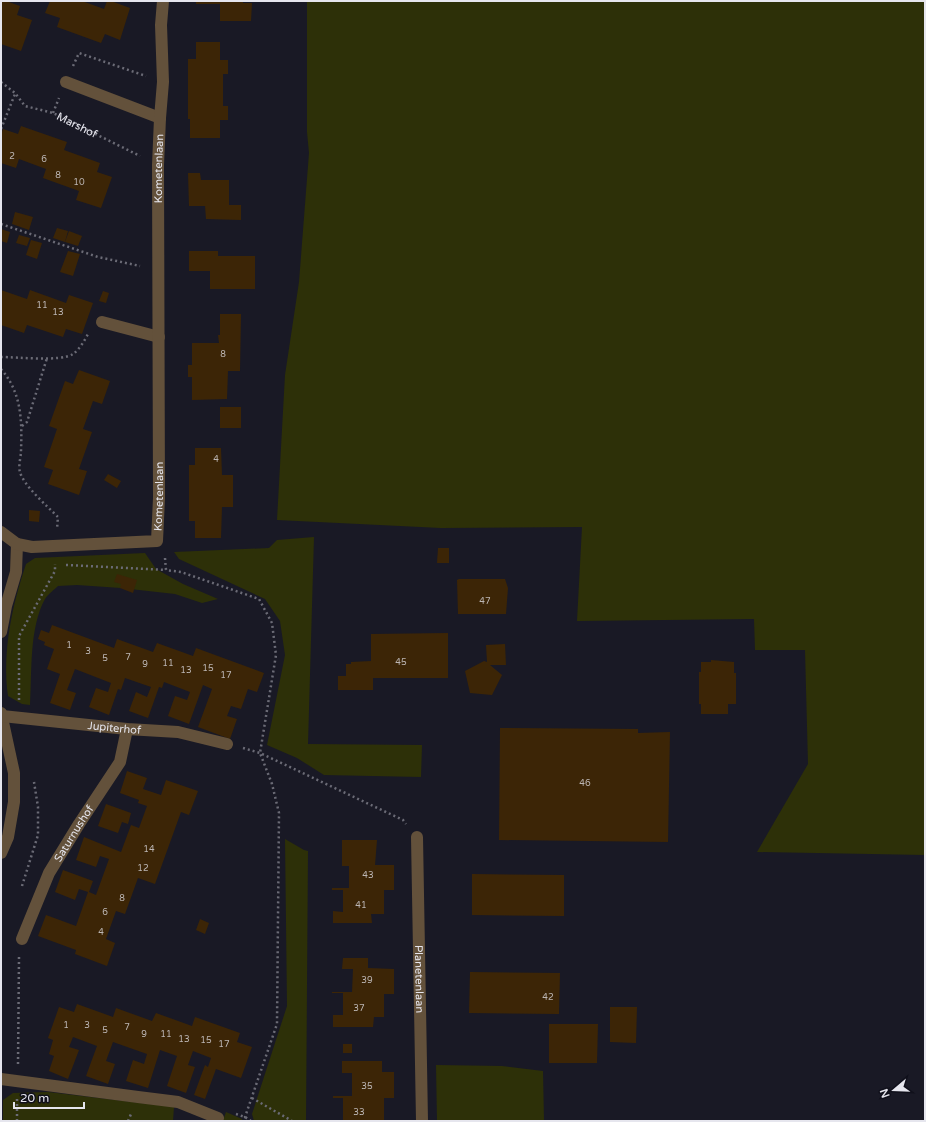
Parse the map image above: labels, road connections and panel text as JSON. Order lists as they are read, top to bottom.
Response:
{
  "streets": {
    "street": [
      "Kometenlaan",
      "Jupiterhof",
      "Saturnushof",
      "Planetenlaan"
    ],
    "path": ["Marshof"]
  },
  "crossings": [
    ["Marshof", "Kometenlaan"],
    ["Jupiterhof", "Saturnushof"]
  ],
  "house_numbers": [
    "2",
    "6",
    "8",
    "10",
    "11",
    "13",
    "8",
    "4",
    "47",
    "1",
    "3",
    "7",
    "5",
    "45",
    "11",
    "9",
    "15",
    "13",
    "17",
    "46",
    "14",
    "12",
    "43",
    "8",
    "41",
    "6",
    "4",
    "39",
    "42",
    "37",
    "1",
    "3",
    "7",
    "5",
    "9",
    "11",
    "13",
    "15",
    "17",
    "35",
    "33"
  ],
  "scale_bar": "20 m",
  "north": "left"
}
